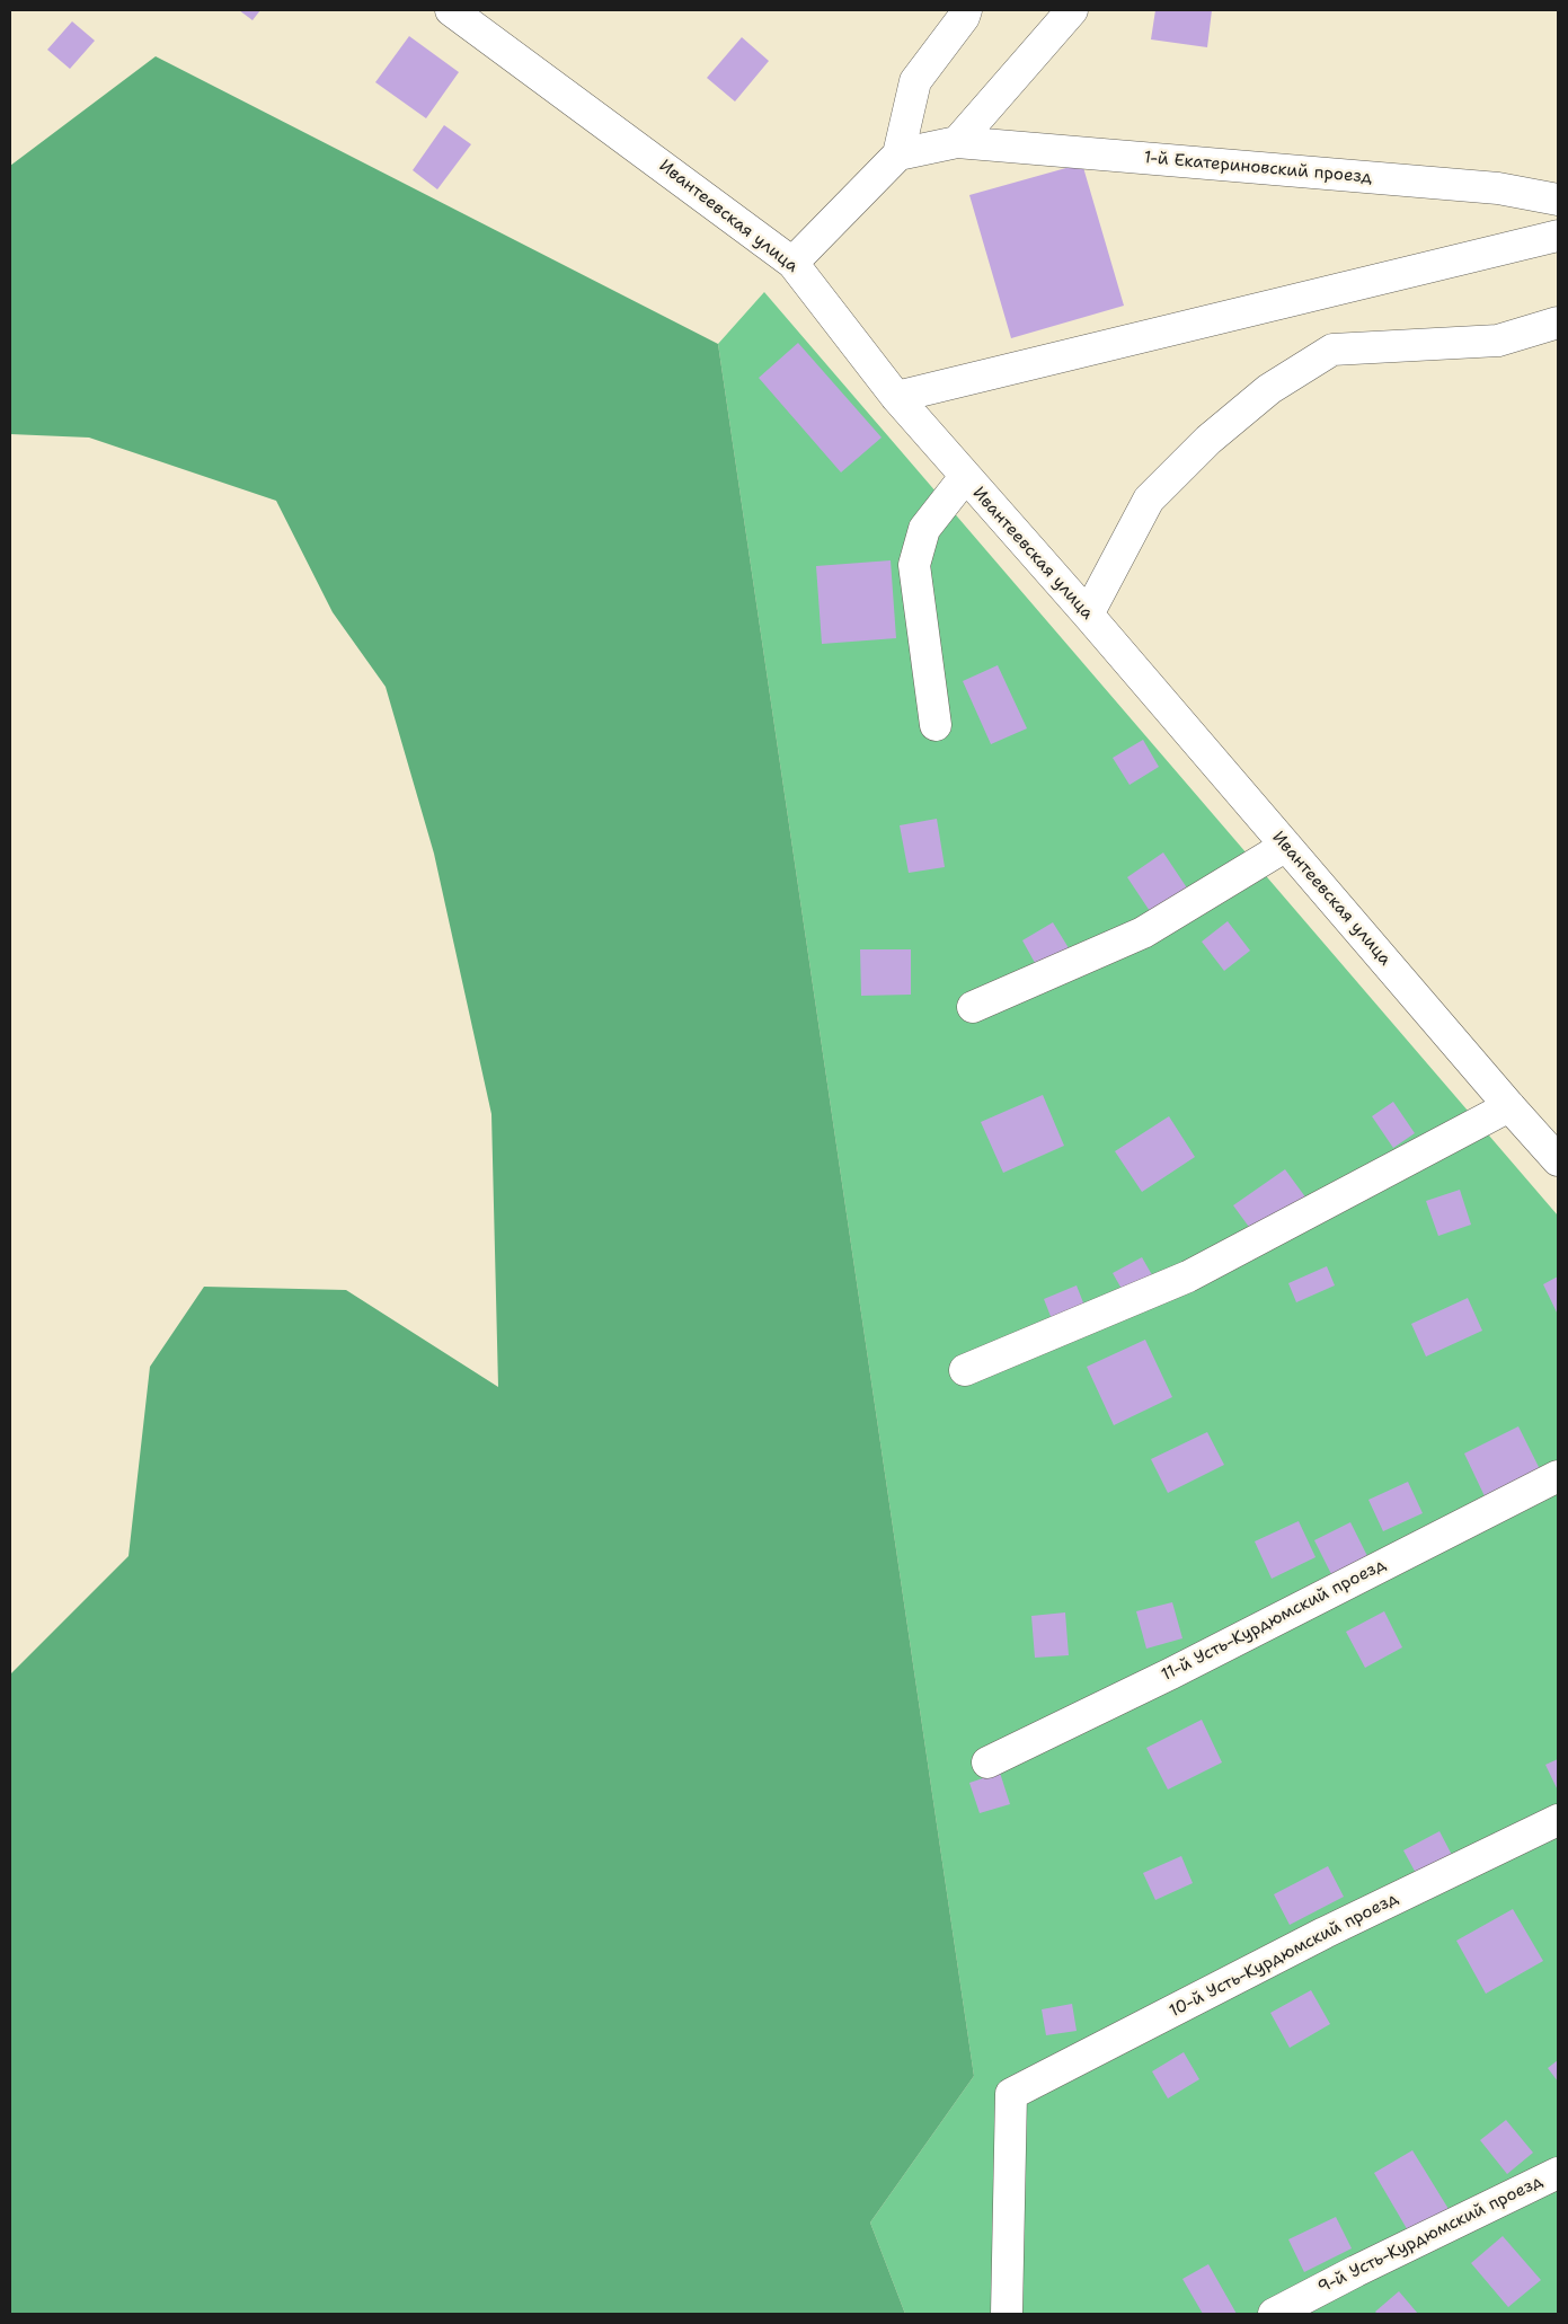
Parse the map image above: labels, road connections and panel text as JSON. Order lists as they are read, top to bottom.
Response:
{
  "streets": {
    "street": [
      "1-й Екатериновский проезд",
      "Ивантеевская улица",
      "11-й Усть-Курдюмский проезд",
      "10-й Усть-Курдюмский проезд",
      "9-й Усть-Курдюмский проезд"
    ]
  }
}
